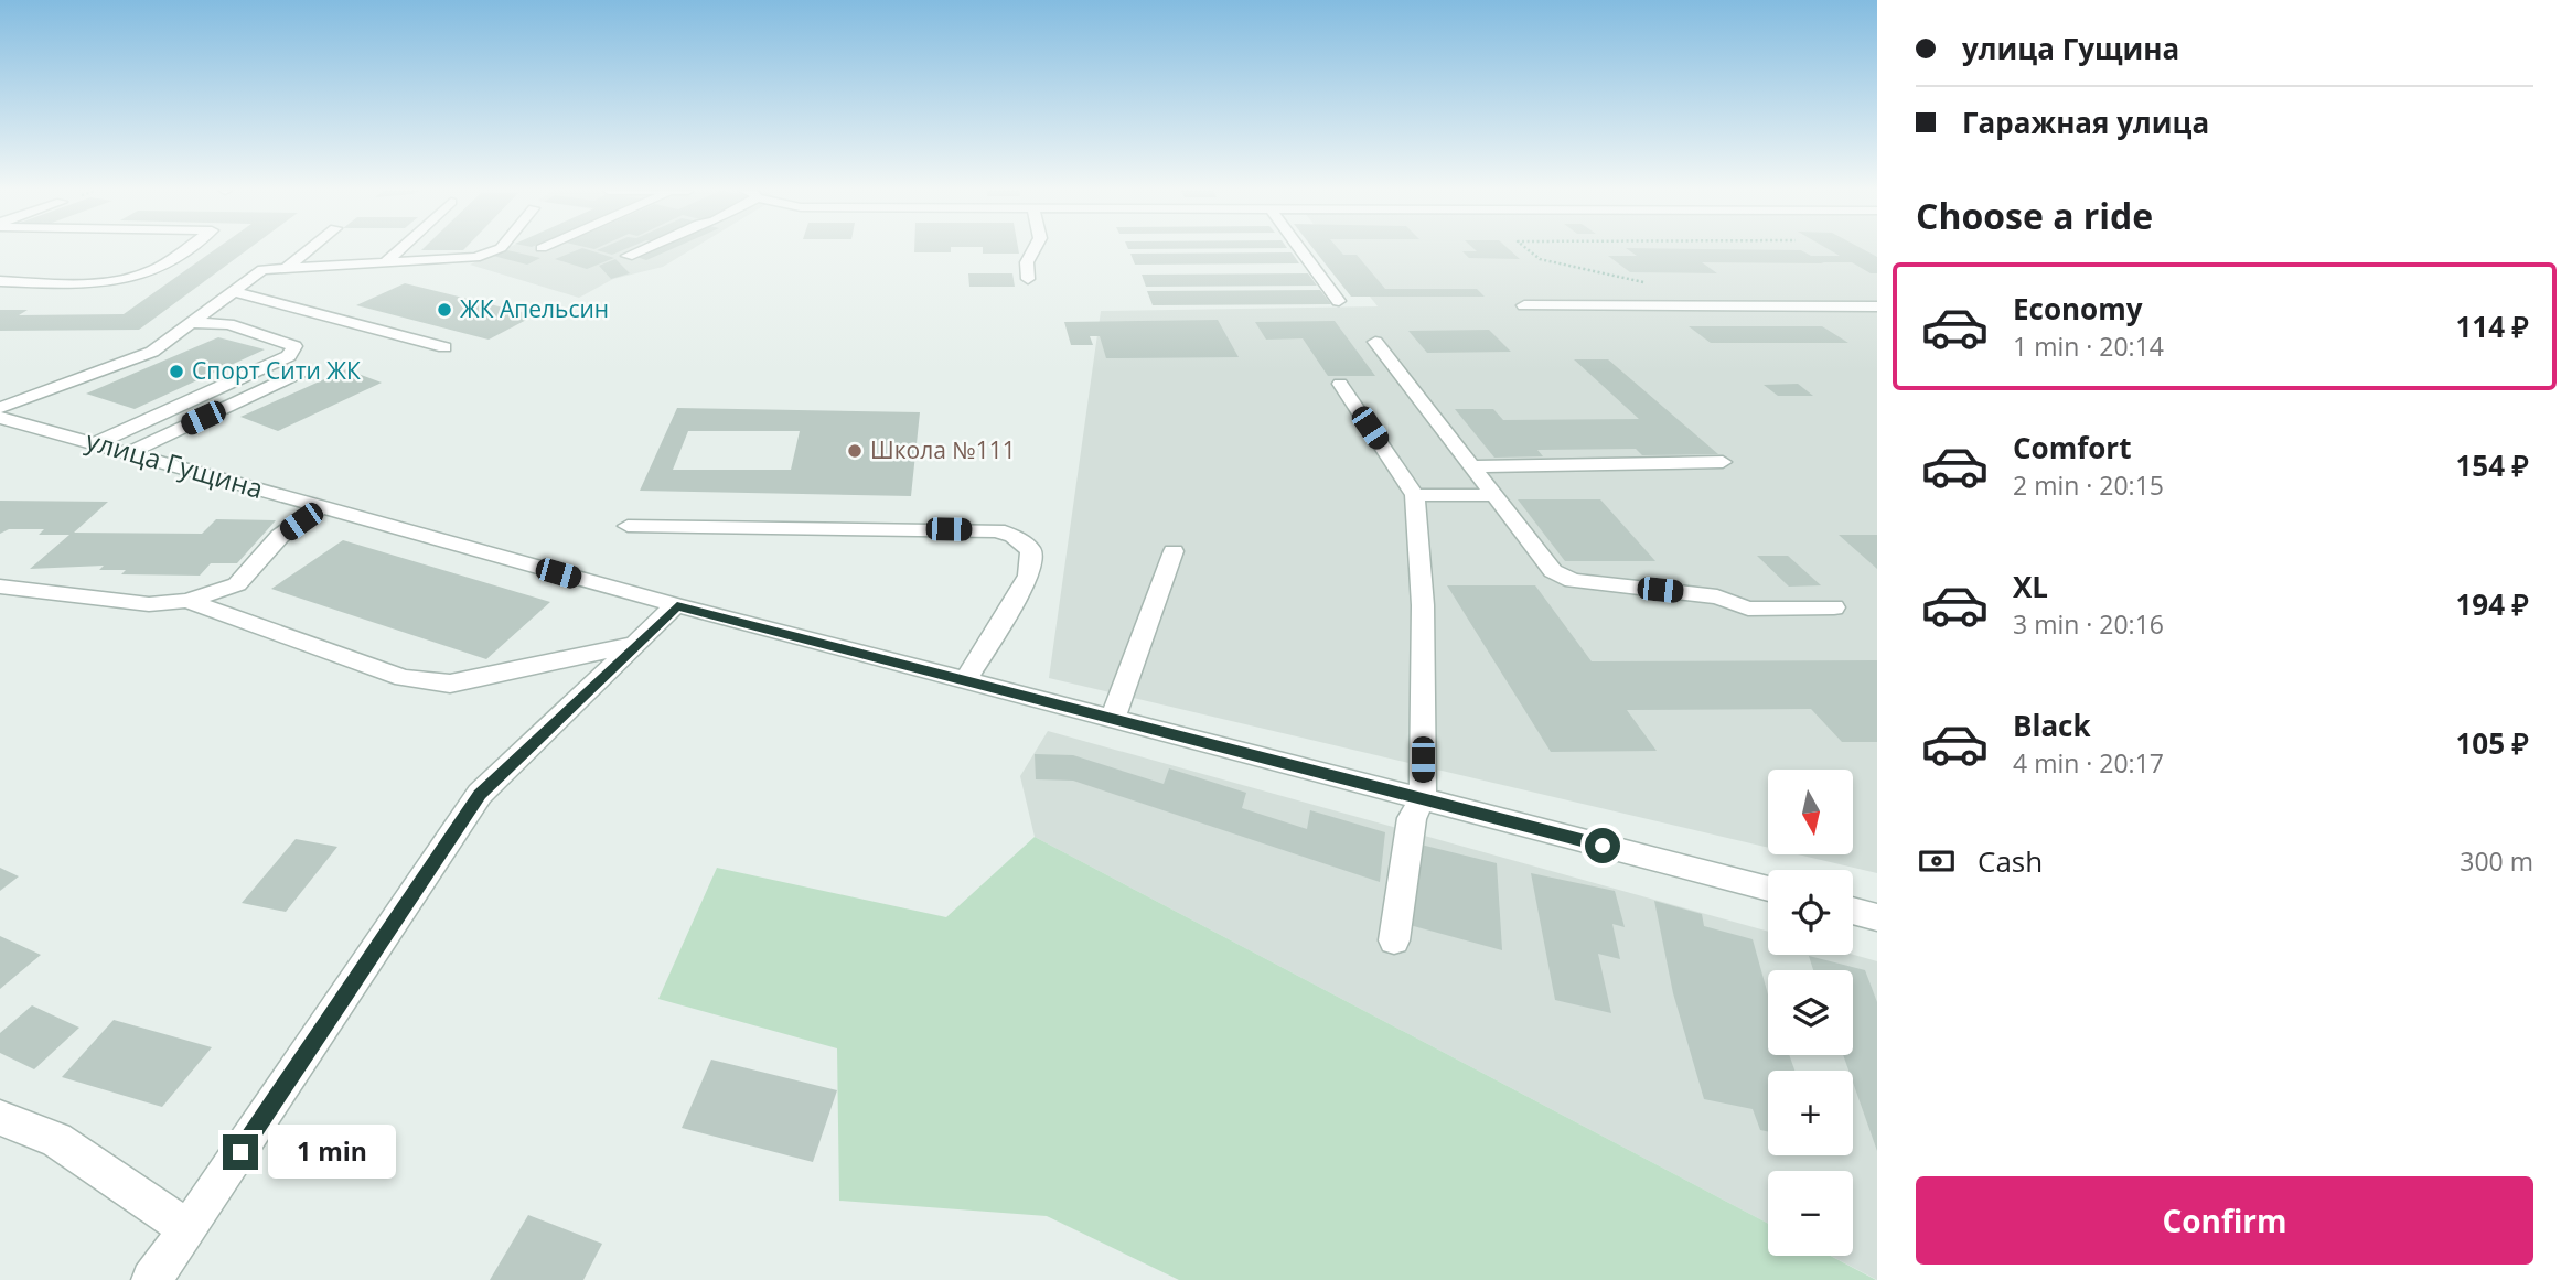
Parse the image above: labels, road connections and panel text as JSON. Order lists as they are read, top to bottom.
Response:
{
  "streets": {
    "street": ["улица Гущина"]
  },
  "places": ["ЖК Апельсин", "Спорт Сити ЖК", "Школа №111"],
  "north": "bottom",
  "page": {
    "banner": ["улица Гущина", "Гаражная улица"],
    "heading": "Choose a ride",
    "list": [
      {
        "name": "Economy",
        "note": "1 min · 20:14",
        "value": "114 ₽"
      },
      {
        "name": "Comfort",
        "note": "2 min · 20:15",
        "value": "154 ₽"
      },
      {
        "name": "XL",
        "note": "3 min · 20:16",
        "value": "194 ₽"
      },
      {
        "name": "Black",
        "note": "4 min · 20:17",
        "value": "105 ₽"
      }
    ],
    "map_buttons": ["+", "−"],
    "pay": ["Cash", "300 m"],
    "bubble": "1 min",
    "buttons": "Confirm"
  }
}
